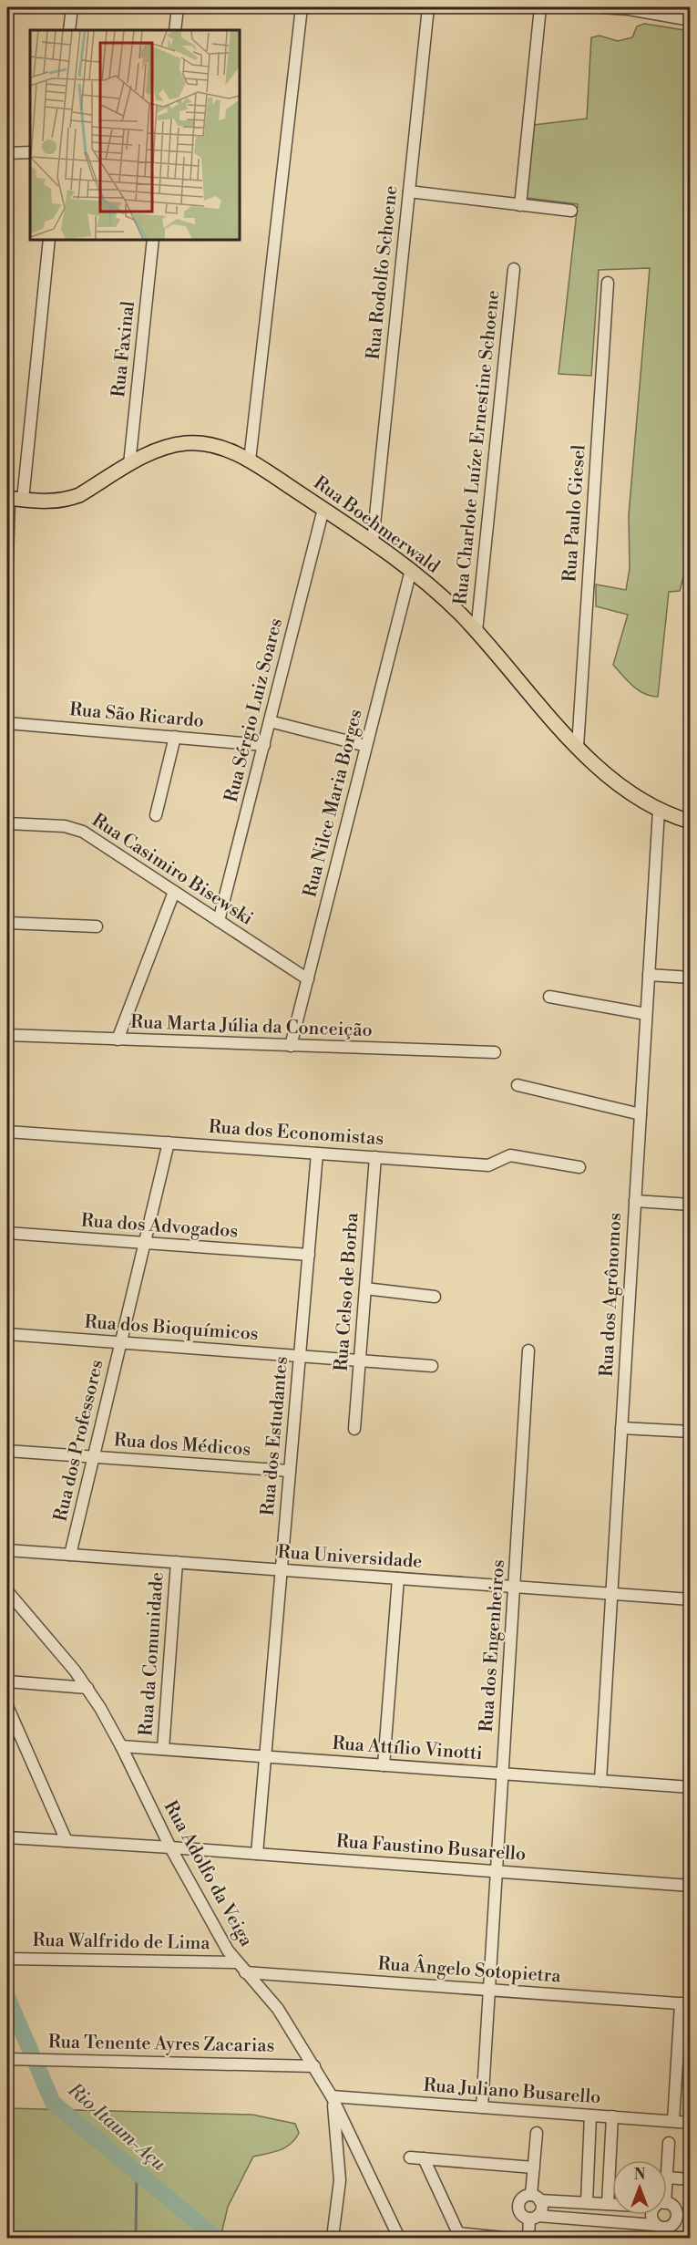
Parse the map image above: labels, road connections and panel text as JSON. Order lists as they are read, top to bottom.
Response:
{
  "streets": {
    "main road": ["Rua Boehmerwald"],
    "street": [
      "Rua Rodolfo Schoene",
      "Rua Faxinal",
      "Rua Charlote Luíze Ernestine Schoene",
      "Rua Paulo Giesel",
      "Rua Sérgio Luiz Soares",
      "Rua São Ricardo",
      "Rua Nilce Maria Borges",
      "Rua Casimiro Bisewski",
      "Rua Marta Júlia da Conceição",
      "Rua dos Economistas",
      "Rua dos Advogados",
      "Rua Celso de Borba",
      "Rua dos Agrônomos",
      "Rua dos Bioquímicos",
      "Rua dos Estudantes",
      "Rua dos Professores",
      "Rua dos Médicos",
      "Rua Universidade",
      "Rua dos Engenheiros",
      "Rua da Comunidade",
      "Rua Attílio Vinotti",
      "Rua Faustino Busarello",
      "Rua Adolfo da Veiga",
      "Rua Walfrido de Lima",
      "Rua Ângelo Sotopietra",
      "Rua Tenente Ayres Zacarias",
      "Rua Juliano Busarello"
    ]
  },
  "crossings": [
    ["Rua Rodolfo Schoene", "Rua Boehmerwald"],
    ["Rua Faxinal", "Rua Boehmerwald"],
    ["Rua Charlote Luíze Ernestine Schoene", "Rua Boehmerwald"],
    ["Rua Paulo Giesel", "Rua Boehmerwald"],
    ["Rua Boehmerwald", "Rua Sérgio Luiz Soares"],
    ["Rua Boehmerwald", "Rua Nilce Maria Borges"],
    ["Rua Boehmerwald", "Rua dos Agrônomos"],
    ["Rua Sérgio Luiz Soares", "Rua São Ricardo"],
    ["Rua Sérgio Luiz Soares", "Rua Casimiro Bisewski"],
    ["Rua Nilce Maria Borges", "Rua Casimiro Bisewski"],
    ["Rua Nilce Maria Borges", "Rua Marta Júlia da Conceição"],
    ["Rua dos Economistas", "Rua Celso de Borba"],
    ["Rua dos Economistas", "Rua dos Estudantes"],
    ["Rua dos Economistas", "Rua dos Professores"],
    ["Rua dos Advogados", "Rua dos Estudantes"],
    ["Rua dos Advogados", "Rua dos Professores"],
    ["Rua Celso de Borba", "Rua dos Bioquímicos"],
    ["Rua dos Agrônomos", "Rua Universidade"],
    ["Rua dos Agrônomos", "Rua Attílio Vinotti"],
    ["Rua dos Bioquímicos", "Rua dos Estudantes"],
    ["Rua dos Bioquímicos", "Rua dos Professores"],
    ["Rua dos Estudantes", "Rua dos Médicos"],
    ["Rua dos Estudantes", "Rua Universidade"],
    ["Rua dos Estudantes", "Rua Attílio Vinotti"],
    ["Rua dos Estudantes", "Rua Faustino Busarello"],
    ["Rua dos Professores", "Rua dos Médicos"],
    ["Rua dos Professores", "Rua Universidade"],
    ["Rua Universidade", "Rua dos Engenheiros"],
    ["Rua Universidade", "Rua da Comunidade"],
    ["Rua dos Engenheiros", "Rua Attílio Vinotti"],
    ["Rua dos Engenheiros", "Rua Faustino Busarello"],
    ["Rua dos Engenheiros", "Rua Ângelo Sotopietra"],
    ["Rua dos Engenheiros", "Rua Juliano Busarello"],
    ["Rua da Comunidade", "Rua Attílio Vinotti"],
    ["Rua Attílio Vinotti", "Rua Adolfo da Veiga"],
    ["Rua Faustino Busarello", "Rua Adolfo da Veiga"],
    ["Rua Adolfo da Veiga", "Rua Walfrido de Lima"],
    ["Rua Adolfo da Veiga", "Rua Ângelo Sotopietra"],
    ["Rua Adolfo da Veiga", "Rua Tenente Ayres Zacarias"],
    ["Rua Adolfo da Veiga", "Rua Juliano Busarello"]
  ],
  "water": ["Rio Itaum-Açu"],
  "north": "top"
}
